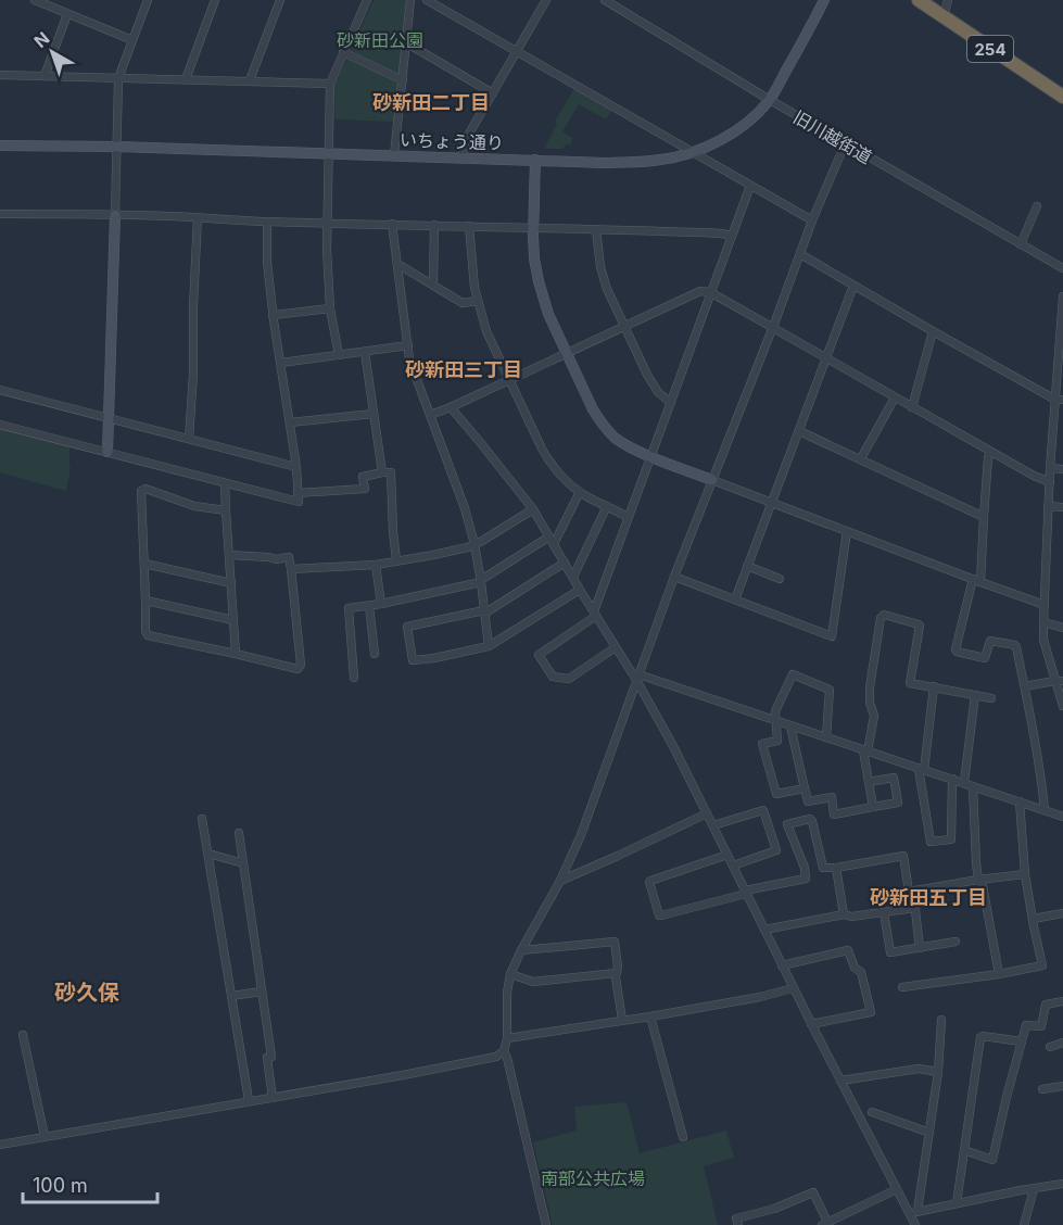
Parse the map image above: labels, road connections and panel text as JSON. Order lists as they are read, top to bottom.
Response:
{
  "streets": {
    "highway": ["254"],
    "street": ["旧川越街道", "いちょう通り"]
  },
  "crossings": [
    ["旧川越街道", "いちょう通り"]
  ],
  "districts": [
    "砂新田二丁目",
    "砂新田三丁目",
    "砂新田五丁目",
    "砂久保"
  ],
  "parks": ["砂新田公園", "南部公共広場"],
  "scale_bar": "100 m",
  "north": "top left"
}
